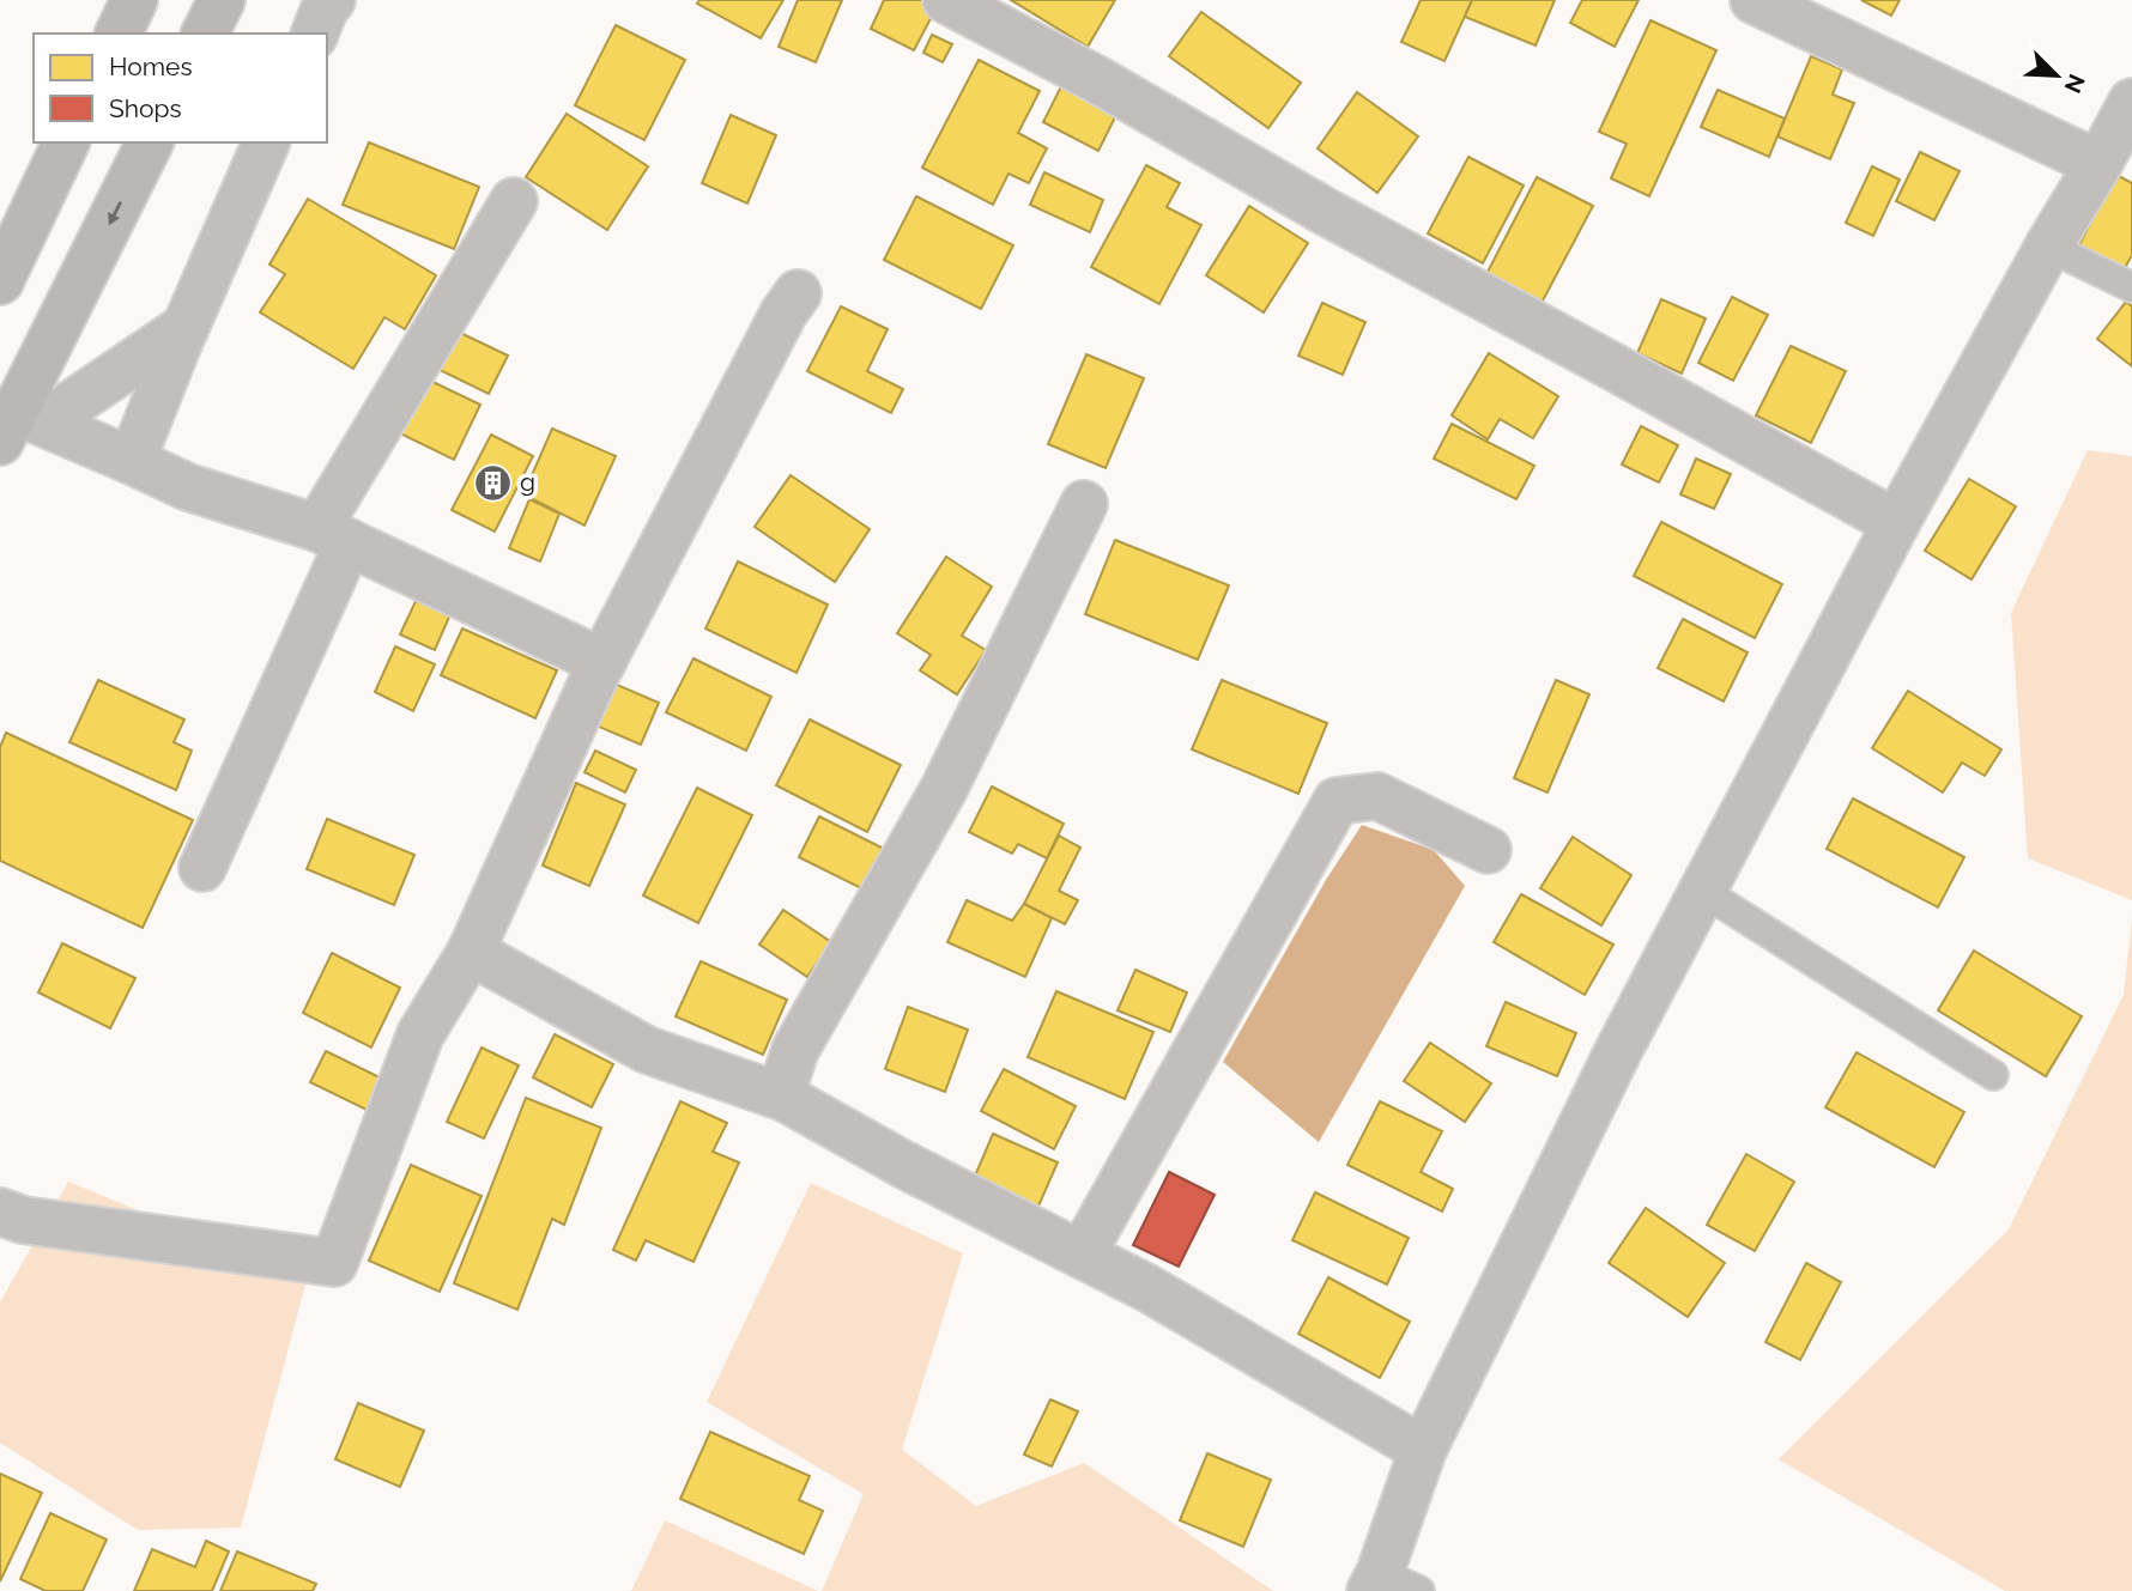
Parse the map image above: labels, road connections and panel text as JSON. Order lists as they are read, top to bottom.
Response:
{
  "places": {
    "building": ["g"]
  },
  "legend": ["Homes", "Shops"],
  "north": "bottom right"
}
